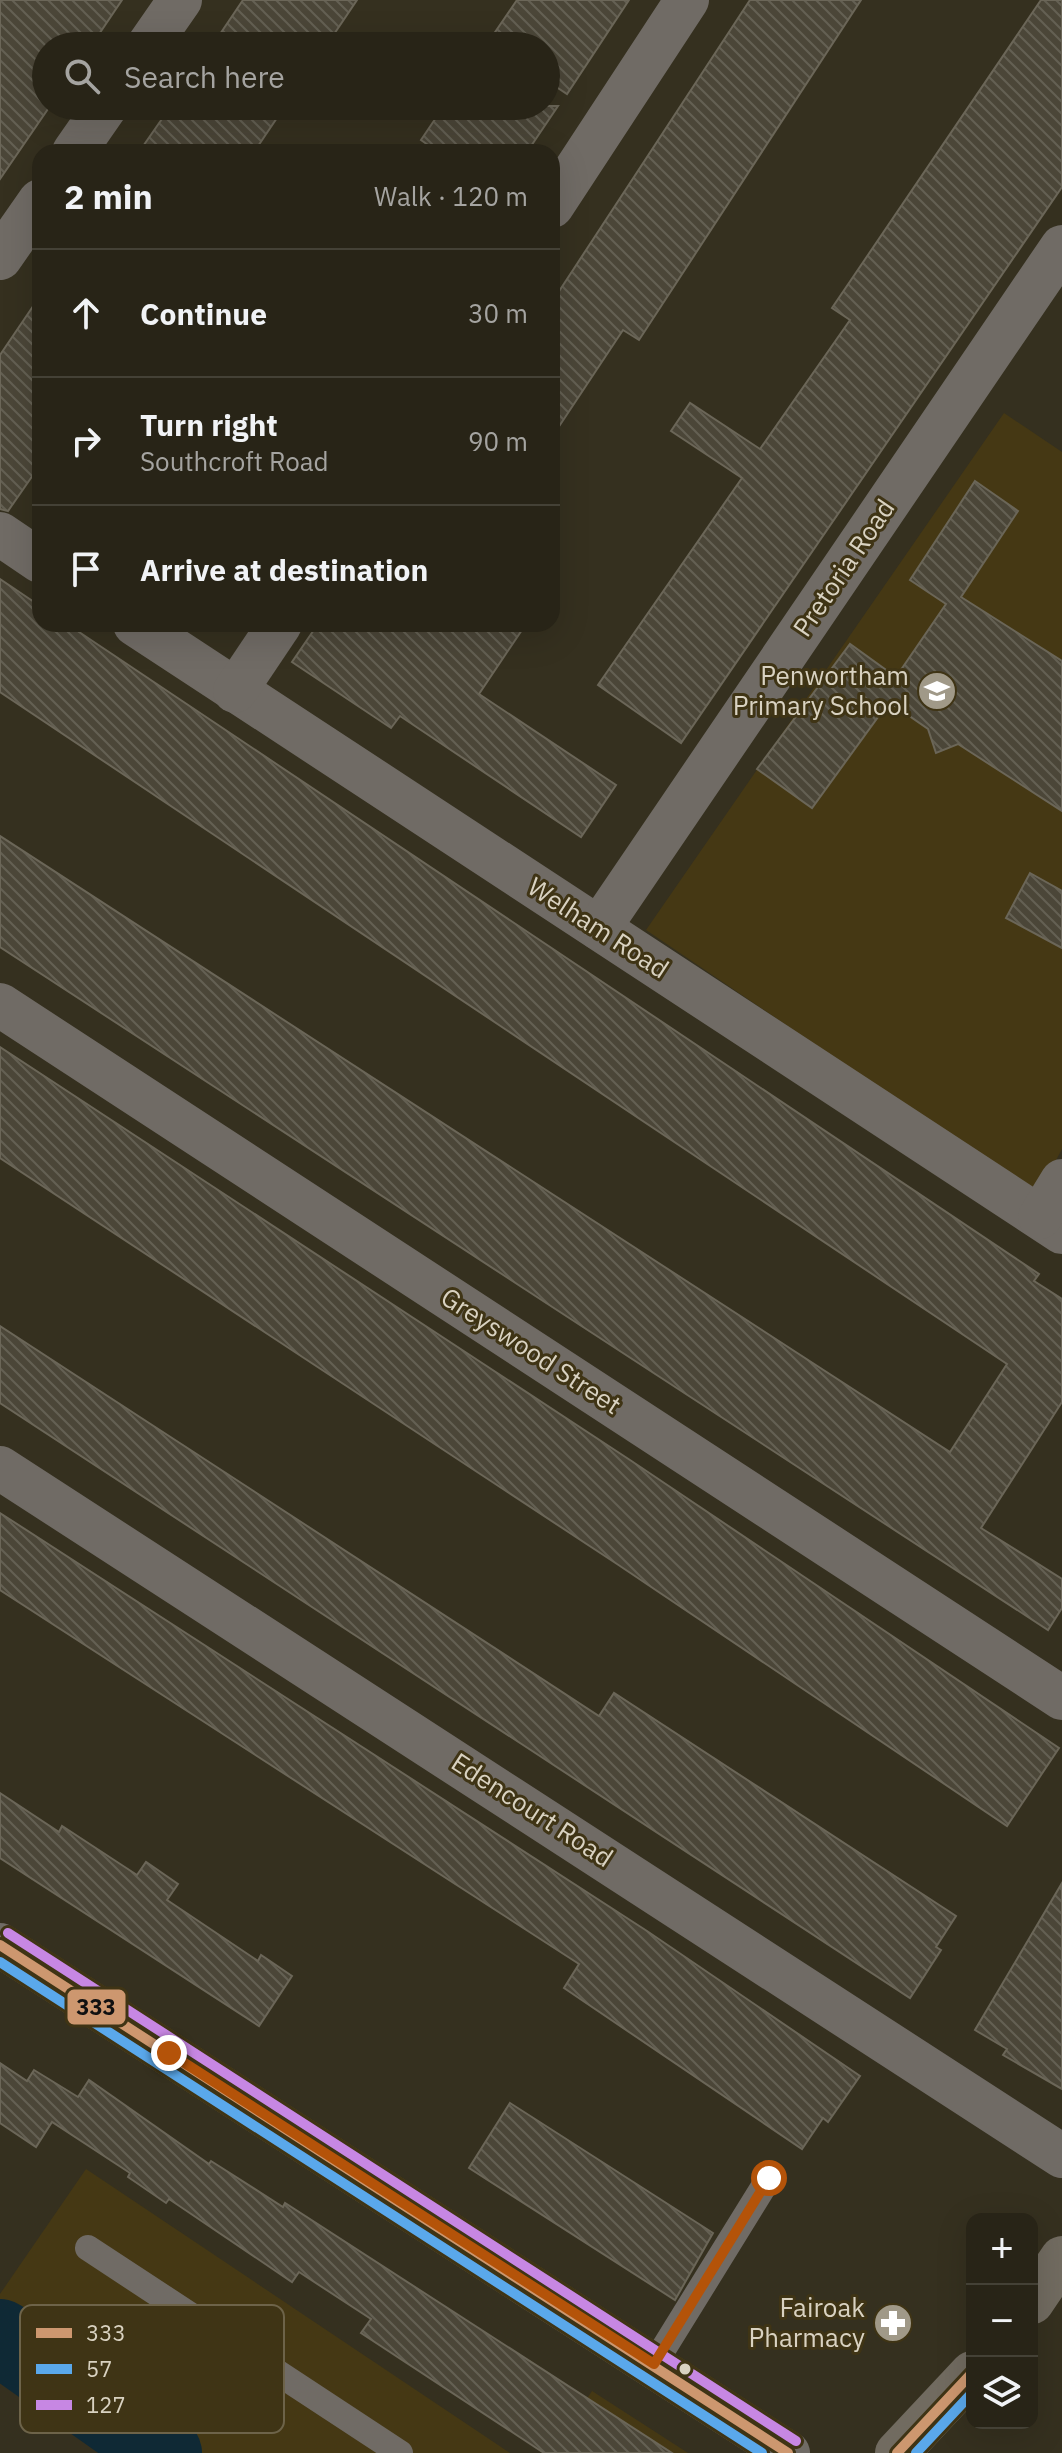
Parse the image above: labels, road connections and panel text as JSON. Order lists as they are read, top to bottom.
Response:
{
  "streets": {
    "street": [
      "Pretoria Road",
      "Welham Road",
      "Greyswood Street",
      "Edencourt Road"
    ]
  },
  "crossings": [
    ["Pretoria Road", "Welham Road"]
  ],
  "places": {
    "school or university": ["Penwortham Primary School"],
    "pharmacy": ["Fairoak Pharmacy"]
  },
  "lines": ["transit line 127", "transit line 333", "transit line 57"],
  "legend": ["333", "57", "127"],
  "page": {
    "search": "Search here",
    "heading": ["2 min", "Walk · 120 m"],
    "list": [
      ["Continue", "30 m"],
      ["Turn right", "Southcroft Road", "90 m"],
      "Arrive at destination"
    ],
    "map_buttons": ["+", "−"]
  }
}
